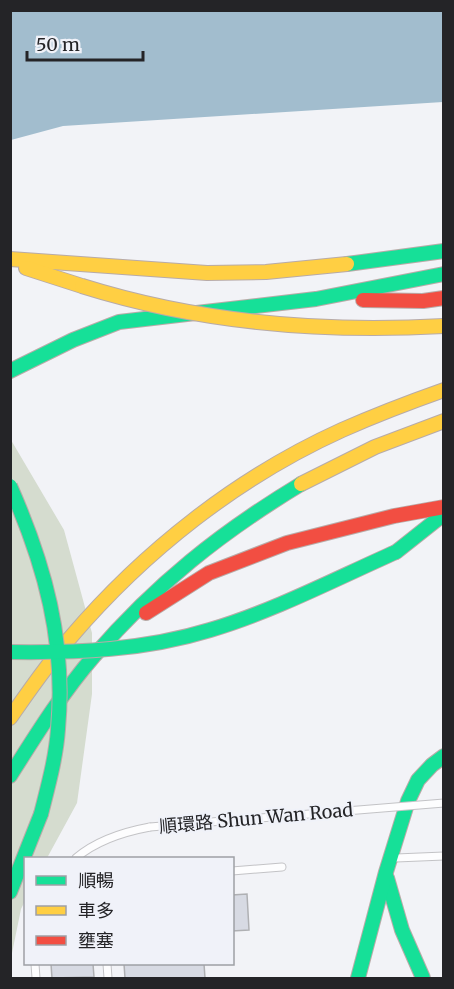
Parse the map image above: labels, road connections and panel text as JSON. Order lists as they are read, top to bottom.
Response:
{
  "streets": {
    "lane": ["順環路 Shun Wan Road"]
  },
  "legend": ["順暢", "車多", "壅塞"],
  "scale_bar": "50 m"
}
